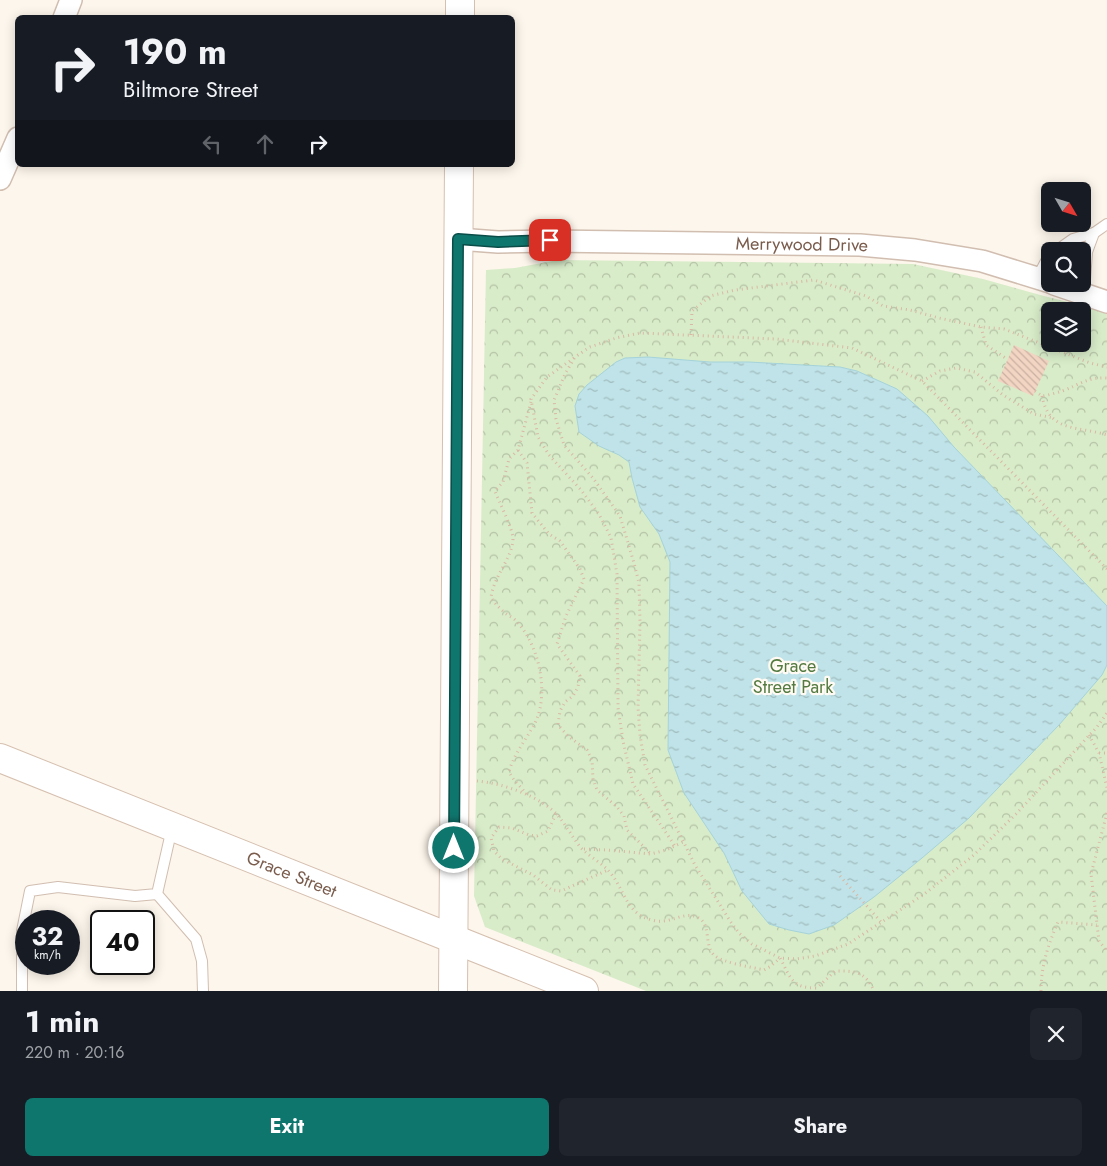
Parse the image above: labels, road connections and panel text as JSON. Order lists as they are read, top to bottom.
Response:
{
  "streets": {
    "street": ["Merrywood Drive", "Grace Street"]
  },
  "parks": ["Grace Street Park"],
  "north": "bottom right",
  "page": {
    "turn": ["190 m", "Biltmore Street"],
    "speed": "32 km/h",
    "limit": "40",
    "heading": ["1 min", "220 m · 20:16"],
    "buttons": ["Exit", "Share"]
  }
}
